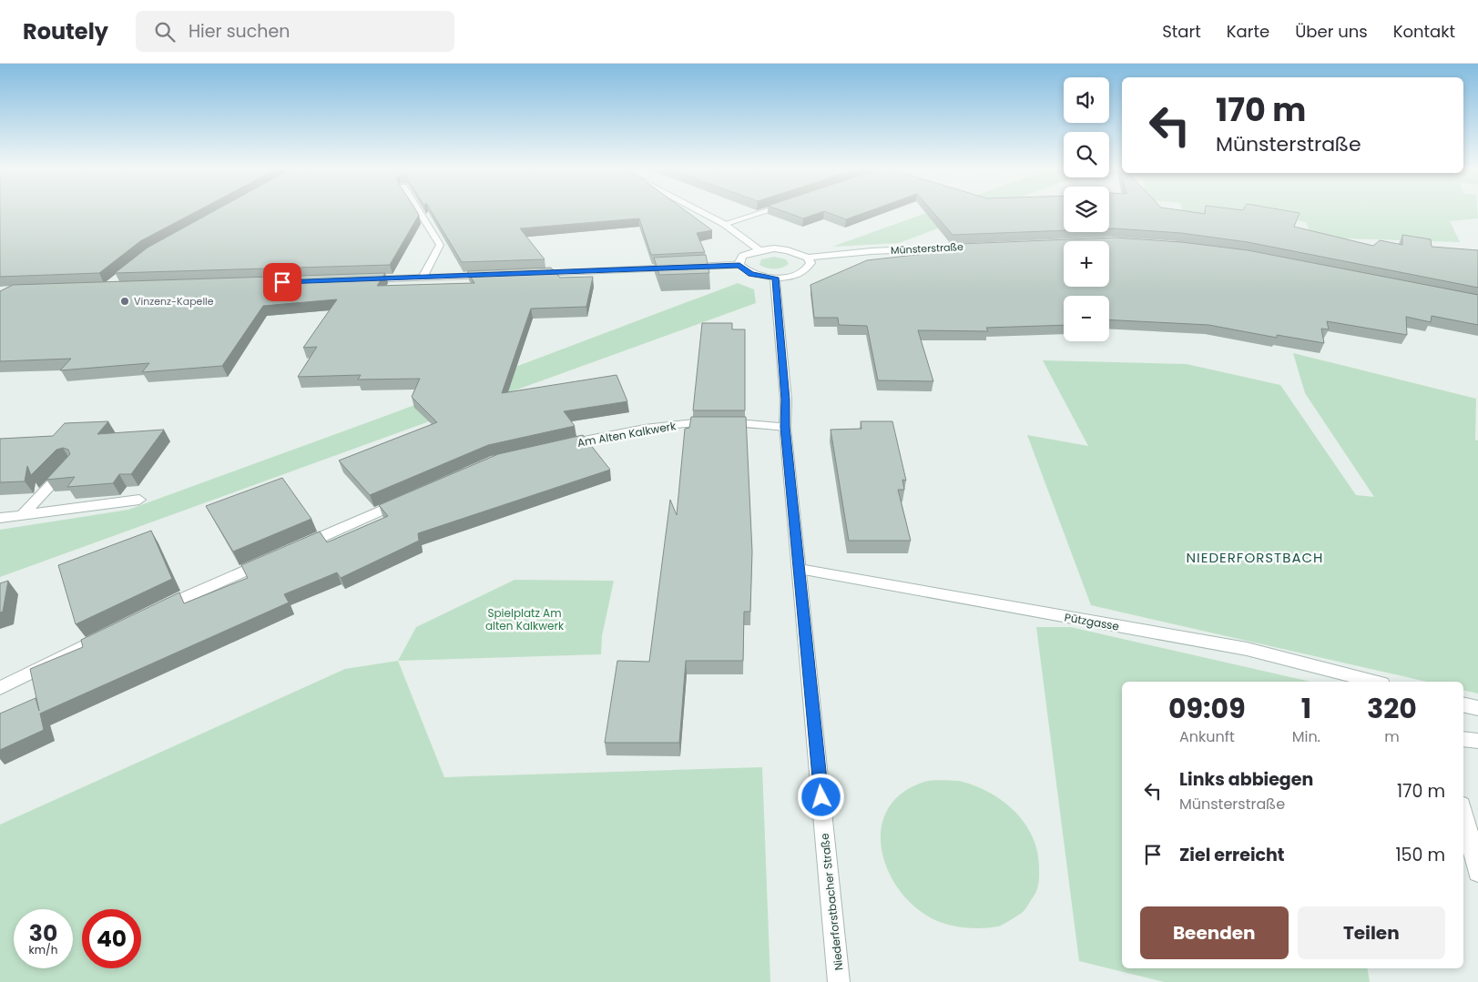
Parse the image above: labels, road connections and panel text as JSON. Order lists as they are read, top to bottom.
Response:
{
  "streets": {
    "street": [
      "Münsterstraße",
      "Am Alten Kalkwerk",
      "Pützgasse",
      "Niederforstbacher Straße"
    ]
  },
  "crossings": [
    ["Am Alten Kalkwerk", "Niederforstbacher Straße"],
    ["Pützgasse", "Niederforstbacher Straße"]
  ],
  "districts": ["NIEDERFORSTBACH"],
  "parks": ["Spielplatz Am alten Kalkwerk"],
  "places": ["Vinzenz-Kapelle"],
  "page": {
    "header": "Routely",
    "search": "Hier suchen",
    "nav": [
      "Start",
      "Karte",
      "Über uns",
      "Kontakt"
    ],
    "map_buttons": ["+", "−"],
    "turn": ["170 m", "Münsterstraße"],
    "eta": [
      "09:09",
      "Ankunft",
      "1",
      "Min.",
      "320",
      "m"
    ],
    "list": [
      {
        "name": "Links abbiegen",
        "note": "Münsterstraße",
        "value": "170 m"
      },
      {
        "name": "Ziel erreicht",
        "value": "150 m"
      }
    ],
    "buttons": ["Beenden", "Teilen"],
    "speed": "30 km/h",
    "limit": "40"
  }
}
